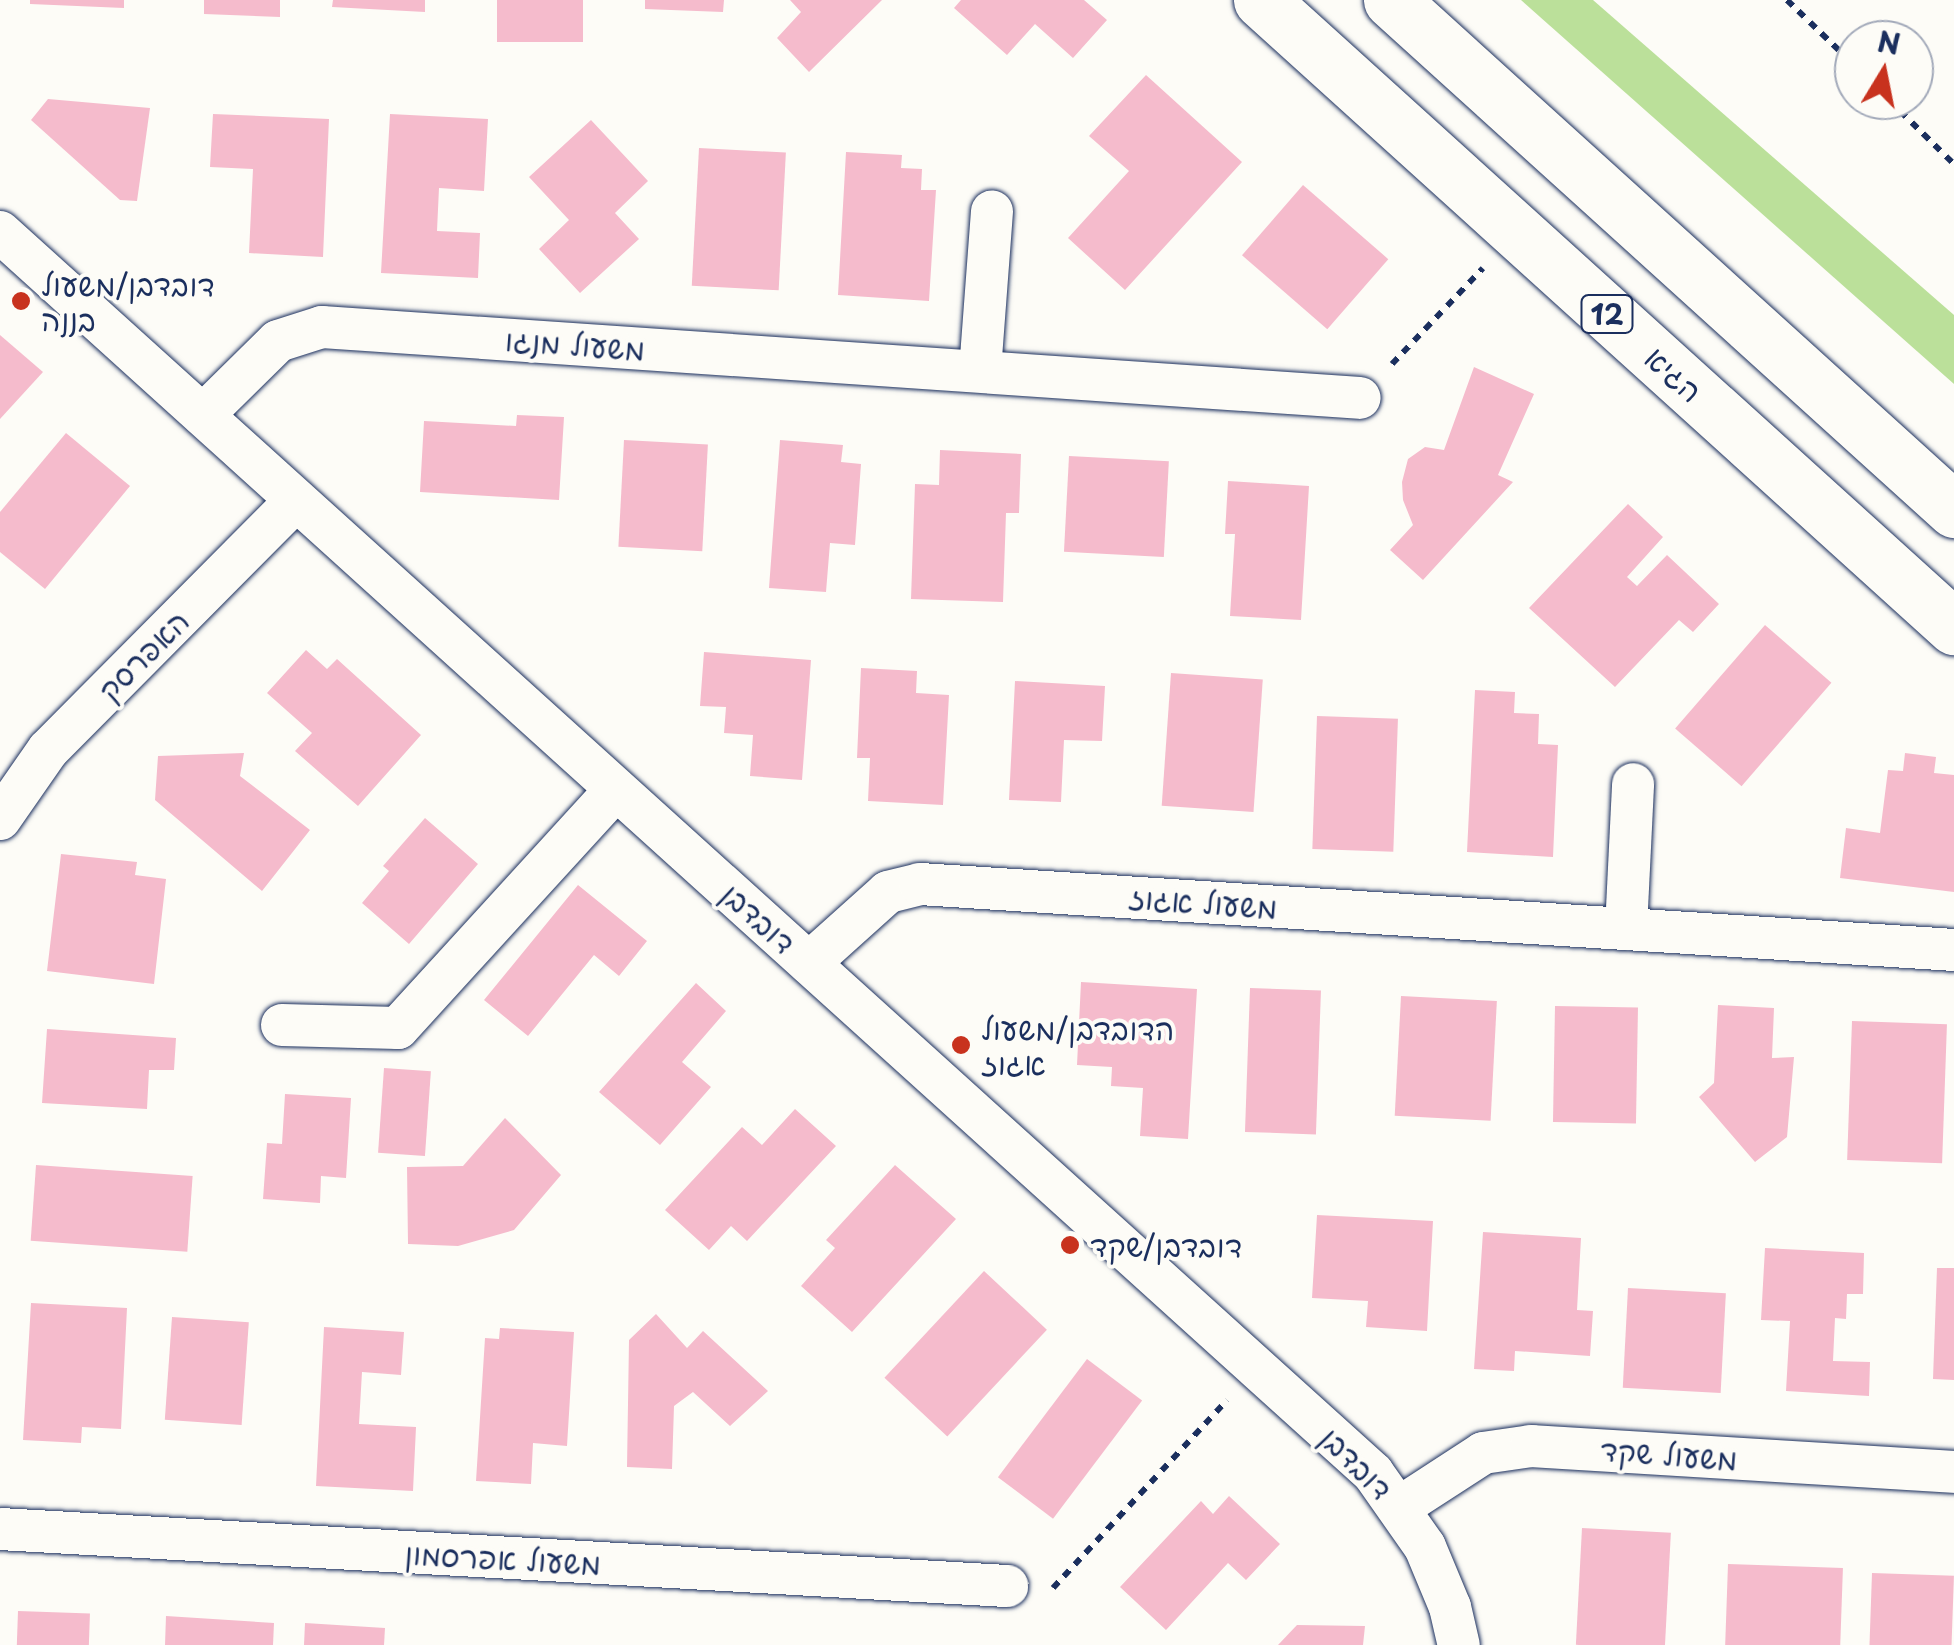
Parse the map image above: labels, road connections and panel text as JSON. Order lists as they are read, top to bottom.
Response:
{
  "streets": {
    "highway": ["12", "הגיא"],
    "street": [
      "משעול מנגו",
      "האפרסק",
      "משעול אגוז",
      "דובדבן",
      "משעול שקד",
      "משעול אפרסמון"
    ]
  },
  "crossings": [
    ["משעול מנגו", "דובדבן"],
    ["האפרסק", "דובדבן"],
    ["משעול אגוז", "דובדבן"],
    ["דובדבן", "משעול שקד"]
  ],
  "places": ["דובדבן/משעול בננה", "הדובדבן/משעול אגוז", "דובדבן/שקד"],
  "north": "top"
}
